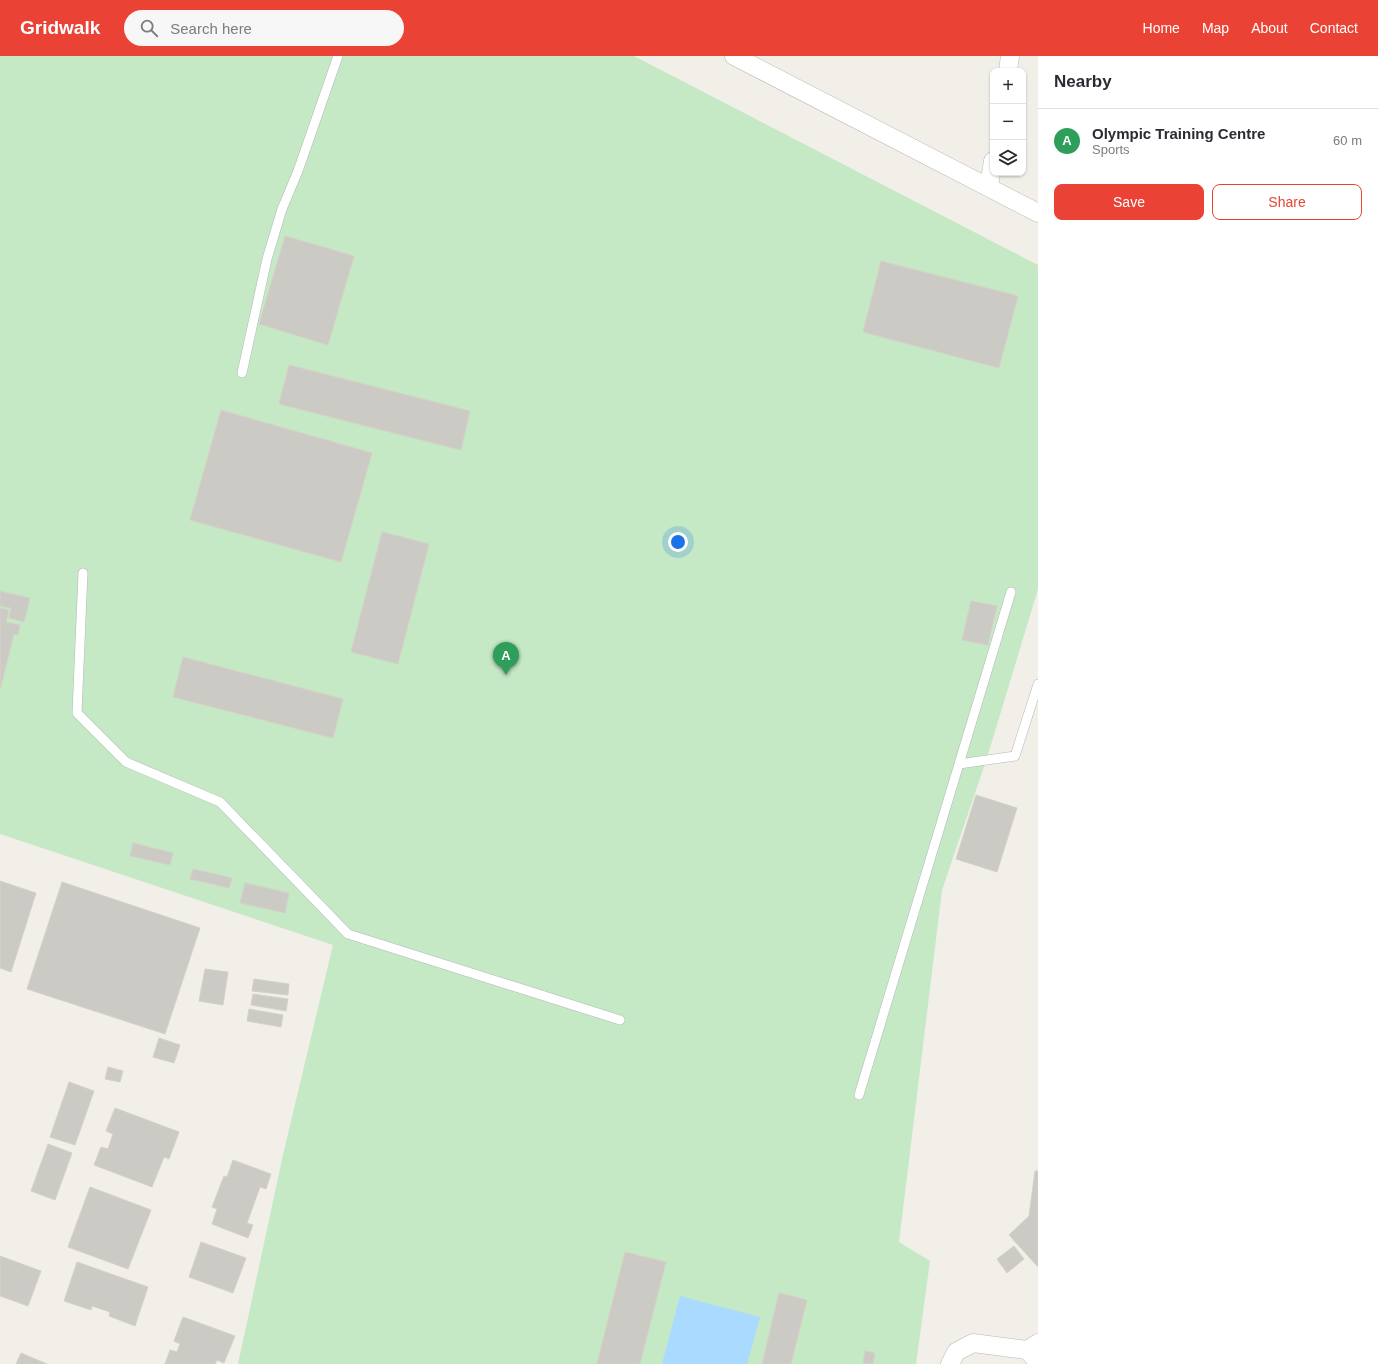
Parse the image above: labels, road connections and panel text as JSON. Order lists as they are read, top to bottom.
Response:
{
  "page": {
    "header": "Gridwalk",
    "search": "Search here",
    "nav": [
      "Home",
      "Map",
      "About",
      "Contact"
    ],
    "heading": "Nearby",
    "map_buttons": ["+", "−"],
    "list": [
      {
        "mark": "A",
        "name": "Olympic Training Centre",
        "note": "Sports",
        "value": "60 m"
      }
    ],
    "buttons": ["Save", "Share"],
    "pins": "A"
  }
}
